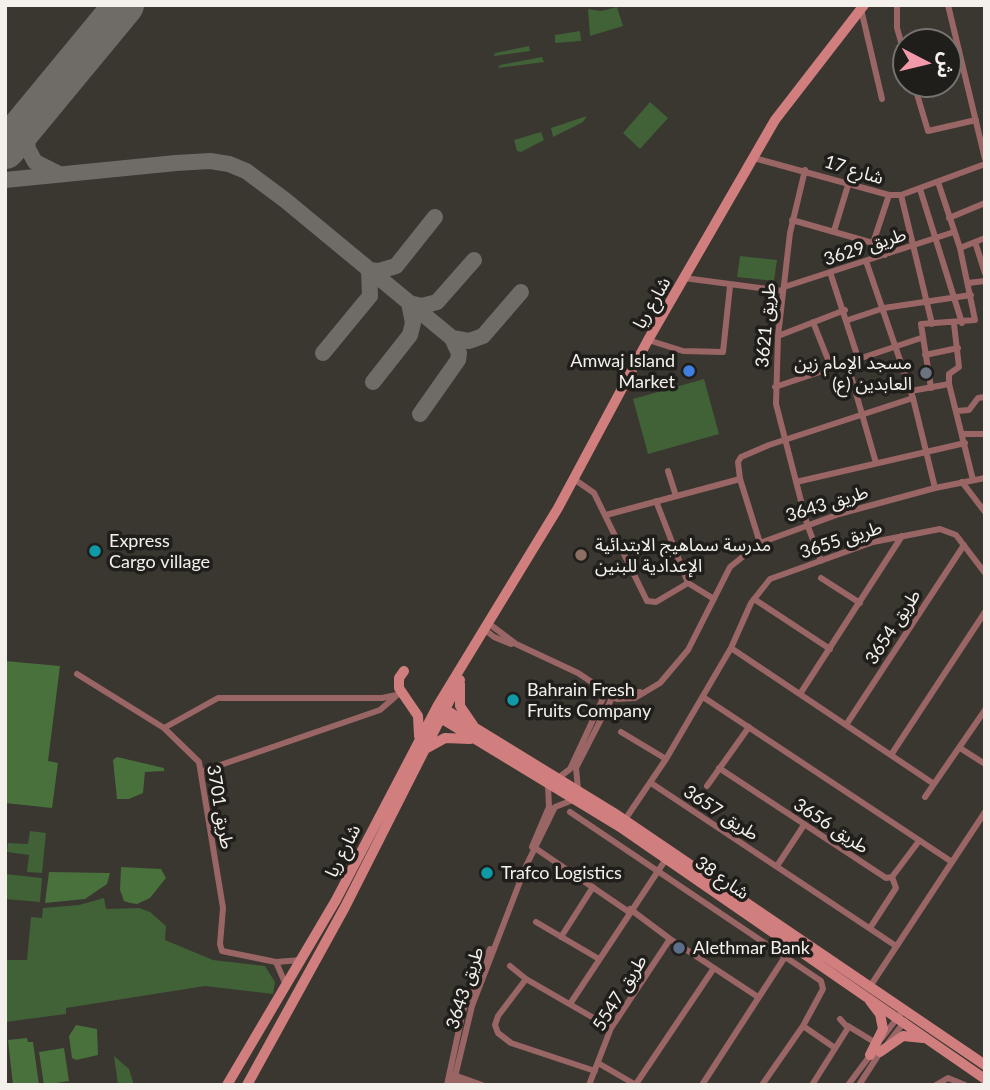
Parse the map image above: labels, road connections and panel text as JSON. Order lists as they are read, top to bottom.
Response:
{
  "streets": {
    "main road": ["شارع ريا", "شارع 38"],
    "street": [
      "شارع 17",
      "طريق 3629",
      "طريق 3621",
      "طريق 3643",
      "طريق 3655",
      "طريق 3654",
      "طريق 3701",
      "طريق 3657",
      "طريق 3656",
      "طريق 5547"
    ]
  },
  "crossings": [
    ["شارع 17", "شارع ريا"],
    ["شارع 17", "طريق 3621"],
    ["طريق 3629", "شارع ريا"],
    ["طريق 3629", "طريق 3621"],
    ["شارع ريا", "طريق 3701"],
    ["شارع ريا", "شارع 38"],
    ["طريق 3621", "طريق 3643"],
    ["طريق 3621", "طريق 3655"],
    ["طريق 3643", "شارع 38"],
    ["طريق 3655", "طريق 3654"],
    ["طريق 3655", "طريق 3657"],
    ["طريق 3655", "طريق 3656"],
    ["طريق 3655", "شارع 38"]
  ],
  "places": [
    "Amwaj Island Market",
    "مسجد الإمام زين العابدين (ع)",
    "Express Cargo village",
    "مدرسة سماهيج الابتدائية الإعدادية للبنين",
    "Bahrain Fresh Fruits Company",
    "Trafco Logistics",
    "Alethmar Bank"
  ],
  "north": "right"
}
